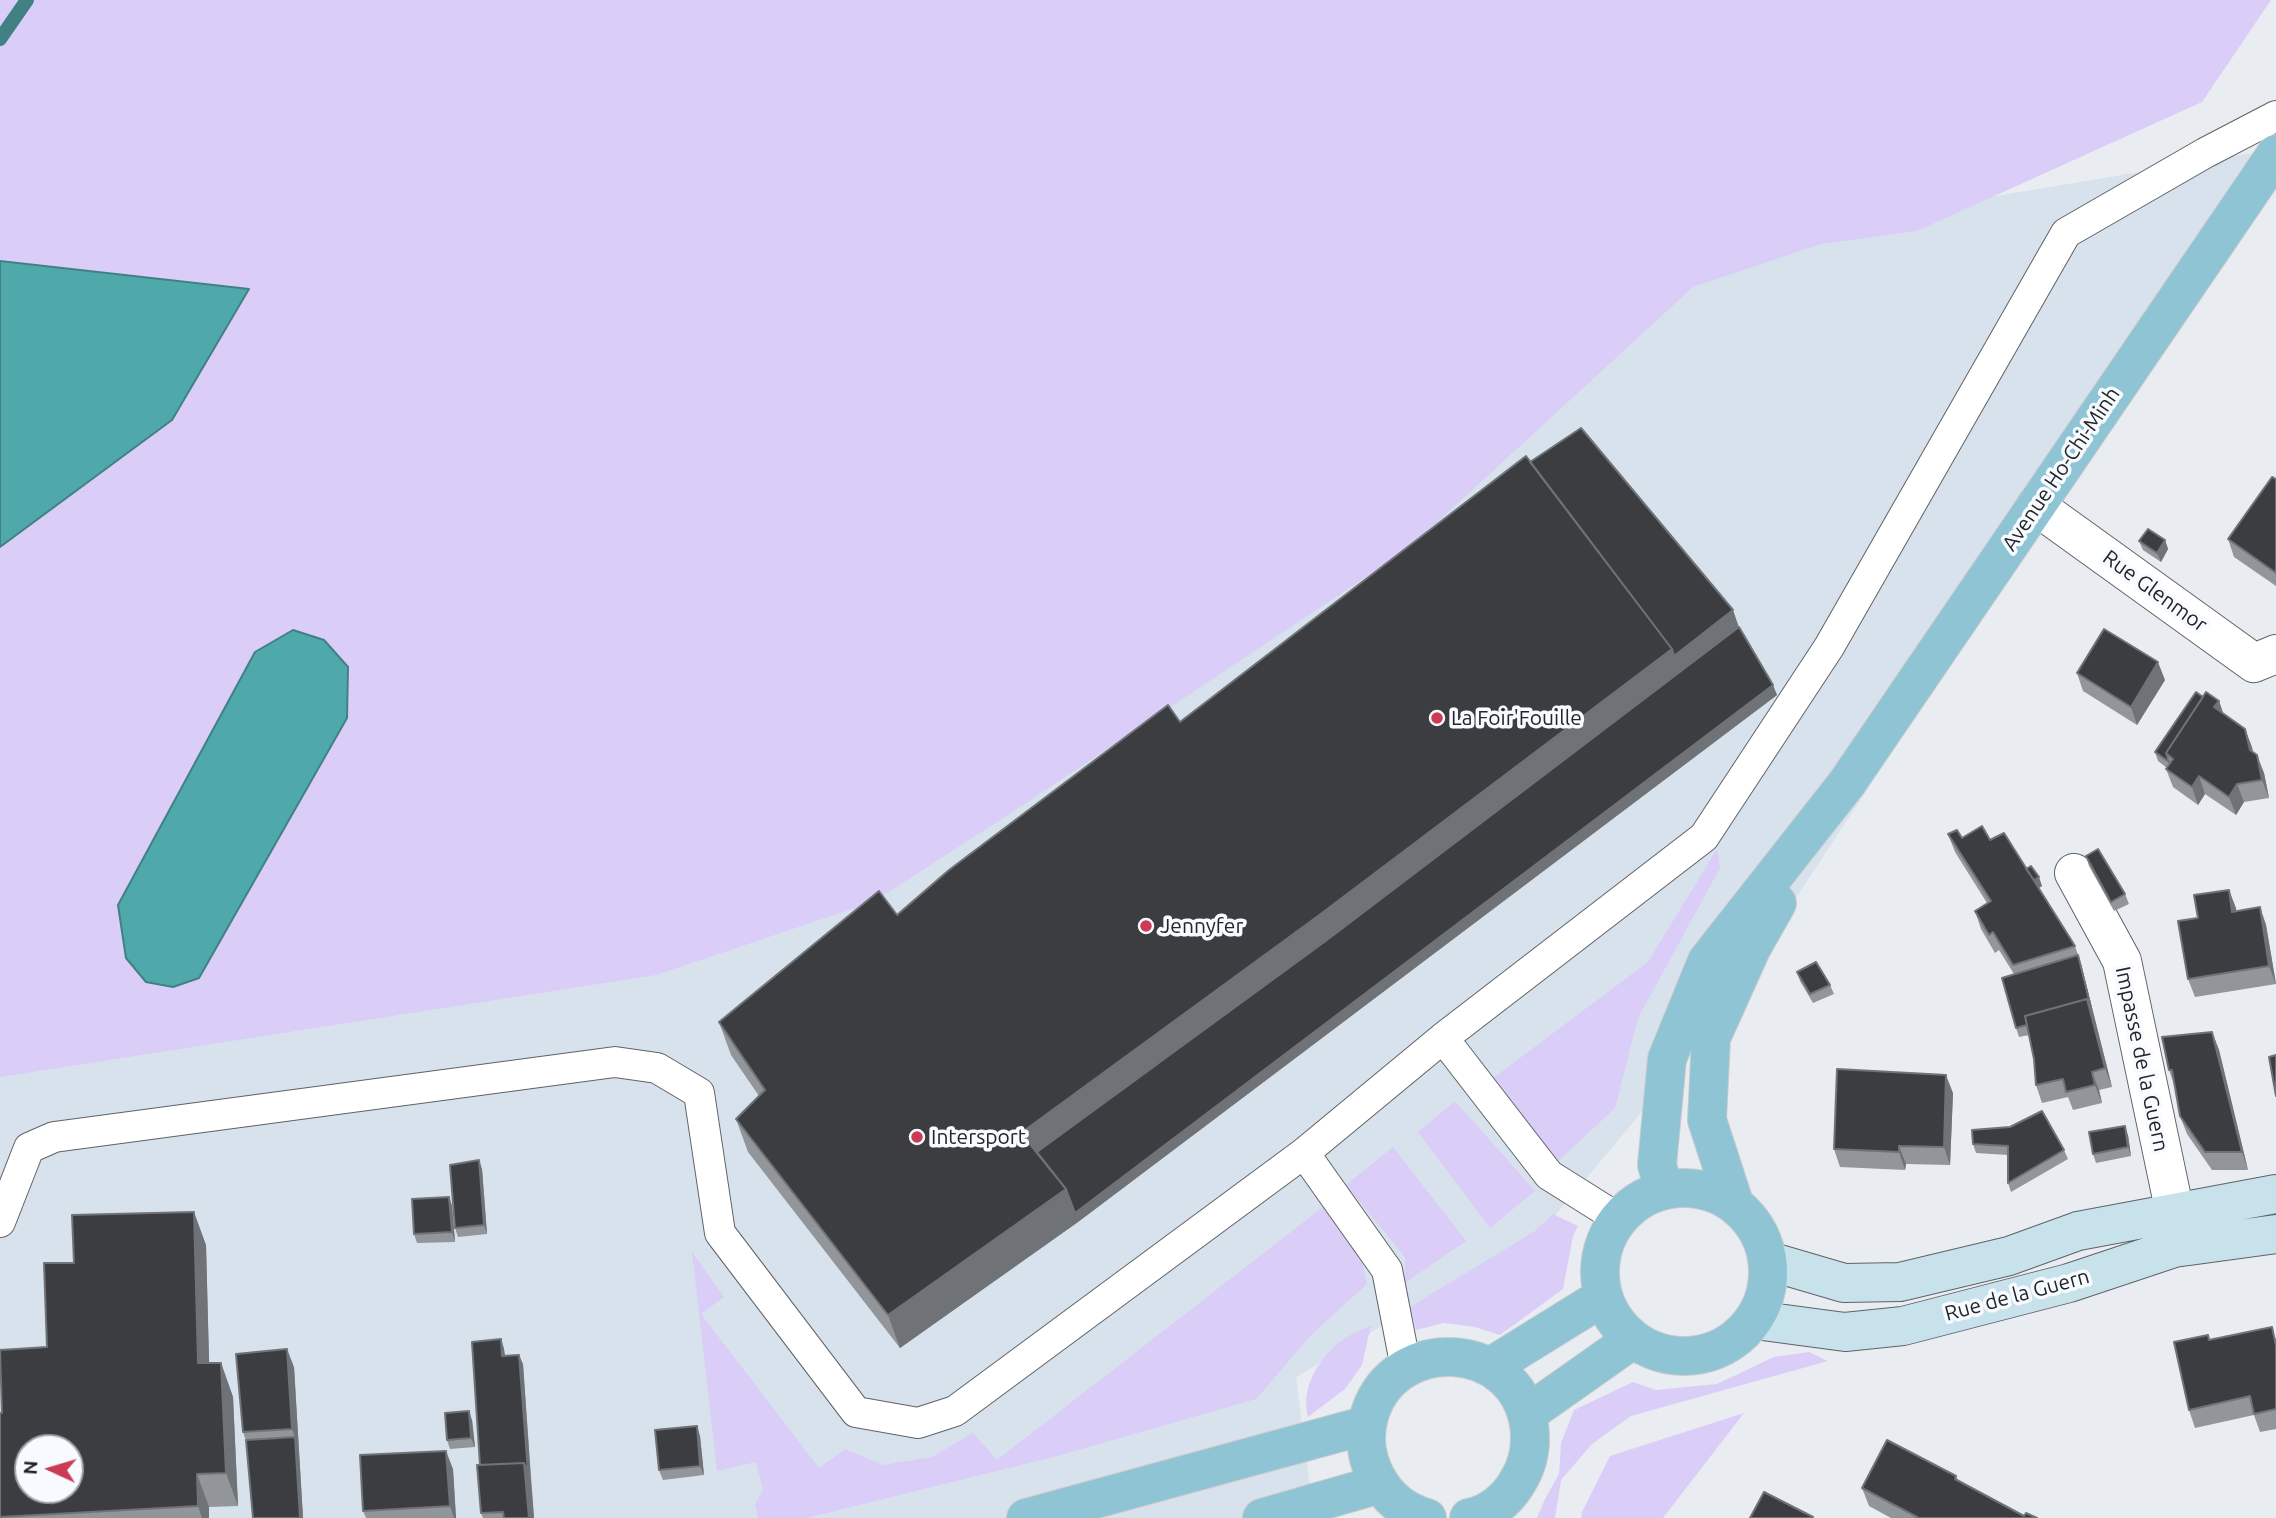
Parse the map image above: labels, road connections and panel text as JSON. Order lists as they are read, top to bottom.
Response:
{
  "streets": {
    "main road": ["Avenue Ho-Chi-Minh", "Rue de la Guern"],
    "street": ["Rue Glenmor", "Impasse de la Guern"]
  },
  "crossings": [
    ["Avenue Ho-Chi-Minh", "Rue Glenmor"],
    ["Avenue Ho-Chi-Minh", "Rue de la Guern"],
    ["Impasse de la Guern", "Rue de la Guern"]
  ],
  "places": ["La Foir'Fouille", "Jennyfer", "Intersport"],
  "north": "left"
}
